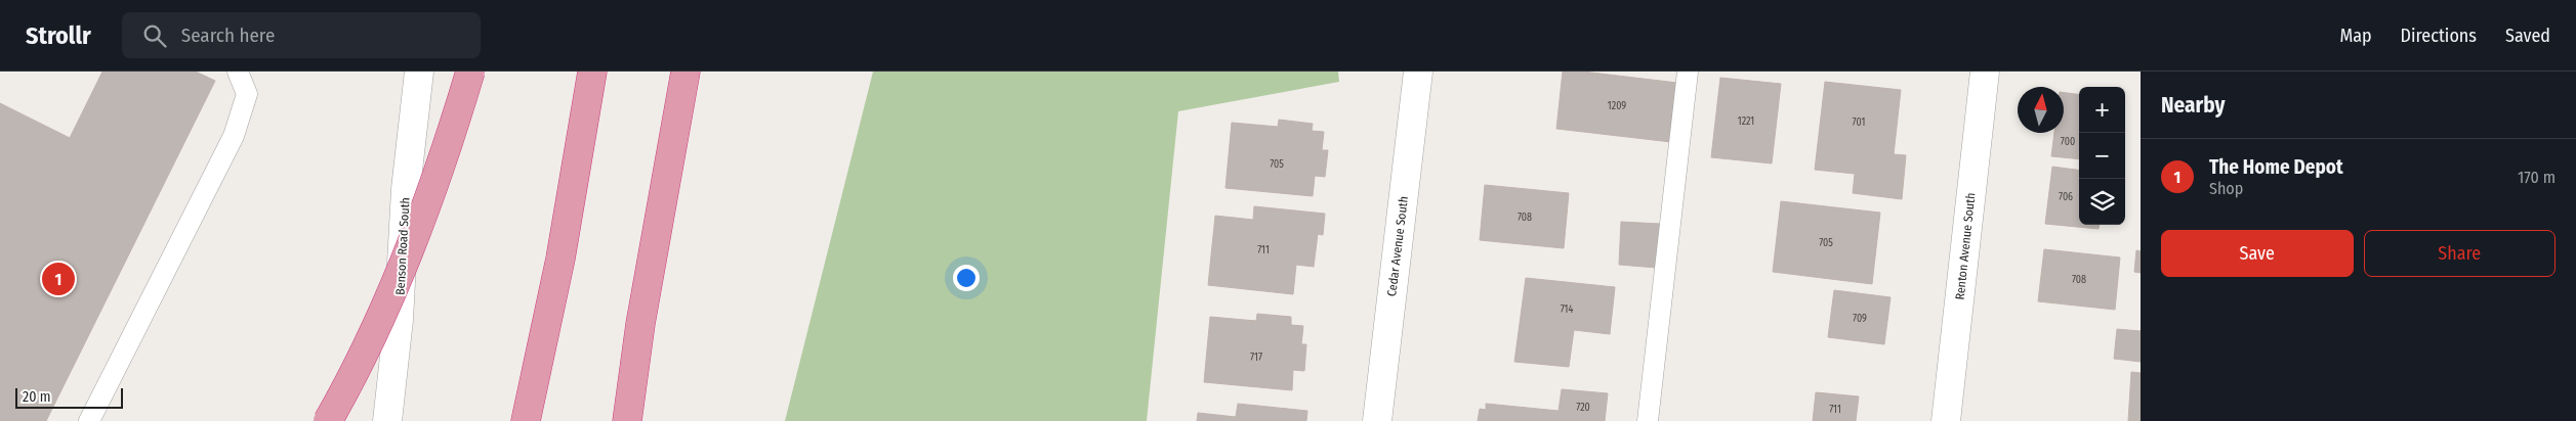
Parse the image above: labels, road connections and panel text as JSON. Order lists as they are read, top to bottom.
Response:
{
  "streets": {
    "street": ["Benson Road South", "Cedar Avenue South", "Renton Avenue South"]
  },
  "house_numbers": [
    "1209",
    "1221",
    "701",
    "700",
    "705",
    "706",
    "708",
    "705",
    "711",
    "708",
    "714",
    "709",
    "717",
    "720",
    "711"
  ],
  "scale_bar": "20 m",
  "north": "top",
  "page": {
    "header": "Strollr",
    "search": "Search here",
    "nav": ["Map", "Directions", "Saved"],
    "heading": "Nearby",
    "map_buttons": ["+", "−"],
    "list": [
      {
        "mark": "1",
        "name": "The Home Depot",
        "note": "Shop",
        "value": "170 m"
      }
    ],
    "buttons": ["Save", "Share"],
    "pins": "1",
    "scale": "20 m"
  }
}
